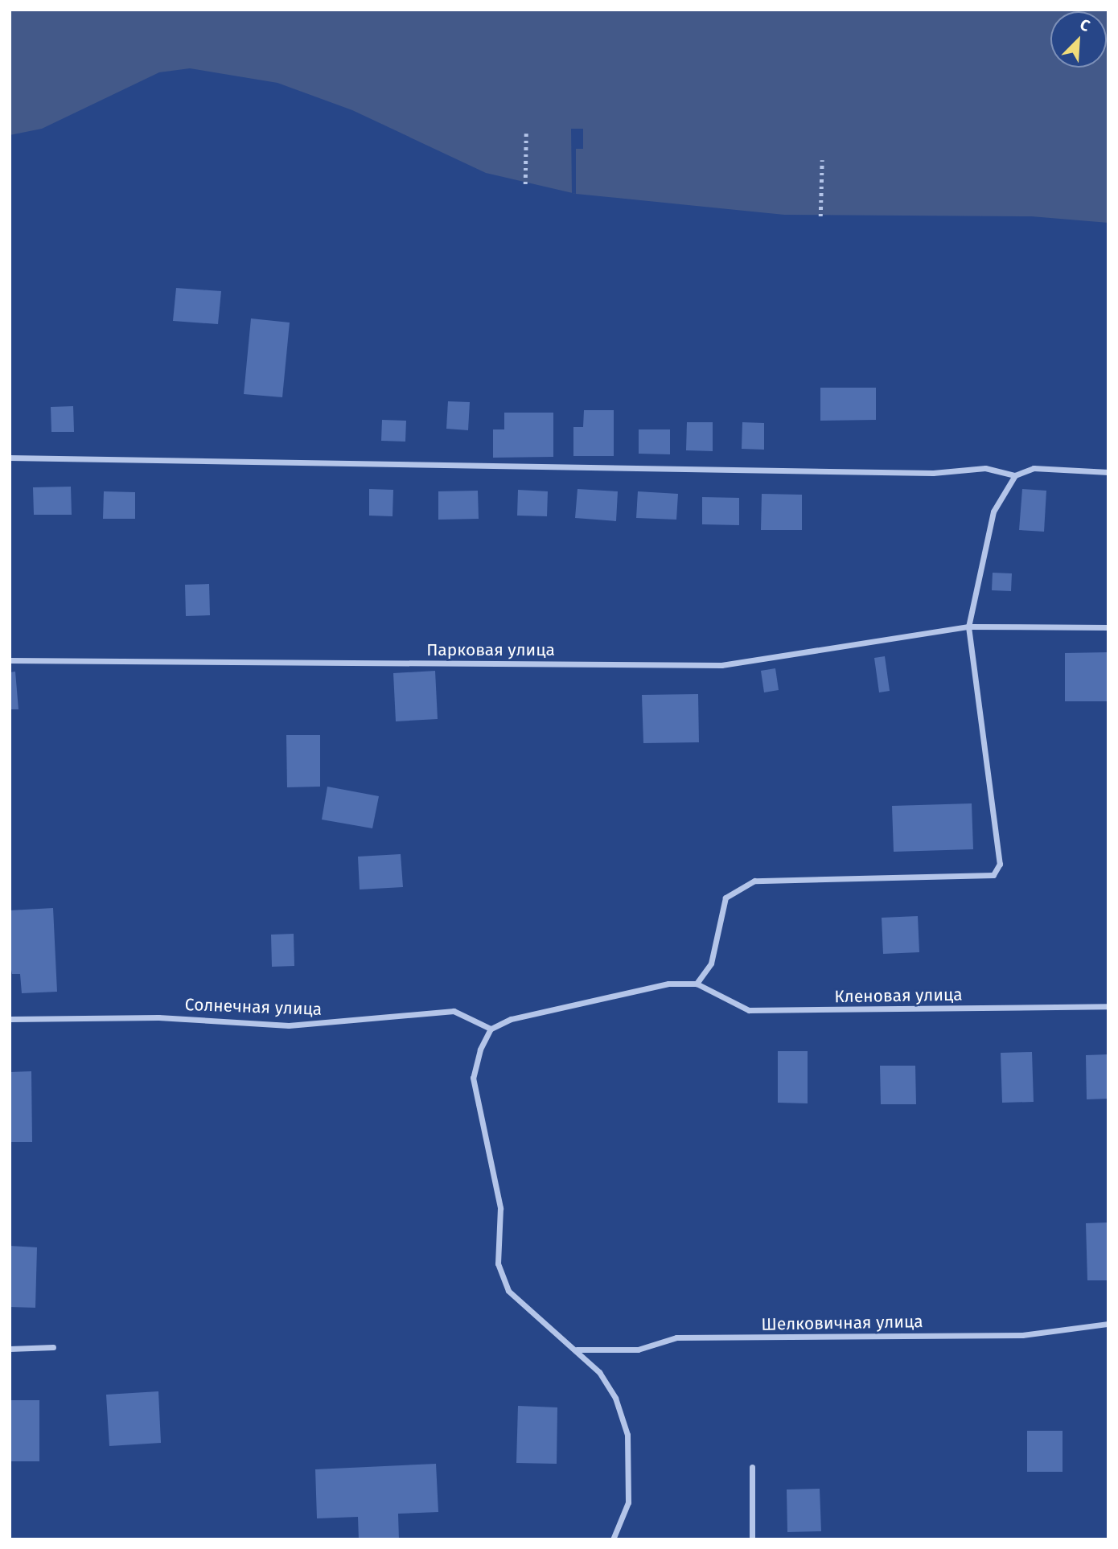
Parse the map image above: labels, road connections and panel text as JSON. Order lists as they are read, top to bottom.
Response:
{
  "streets": {
    "street": [
      "Парковая улица",
      "Кленовая улица",
      "Солнечная улица",
      "Шелковичная улица"
    ]
  },
  "north": "top right"
}
